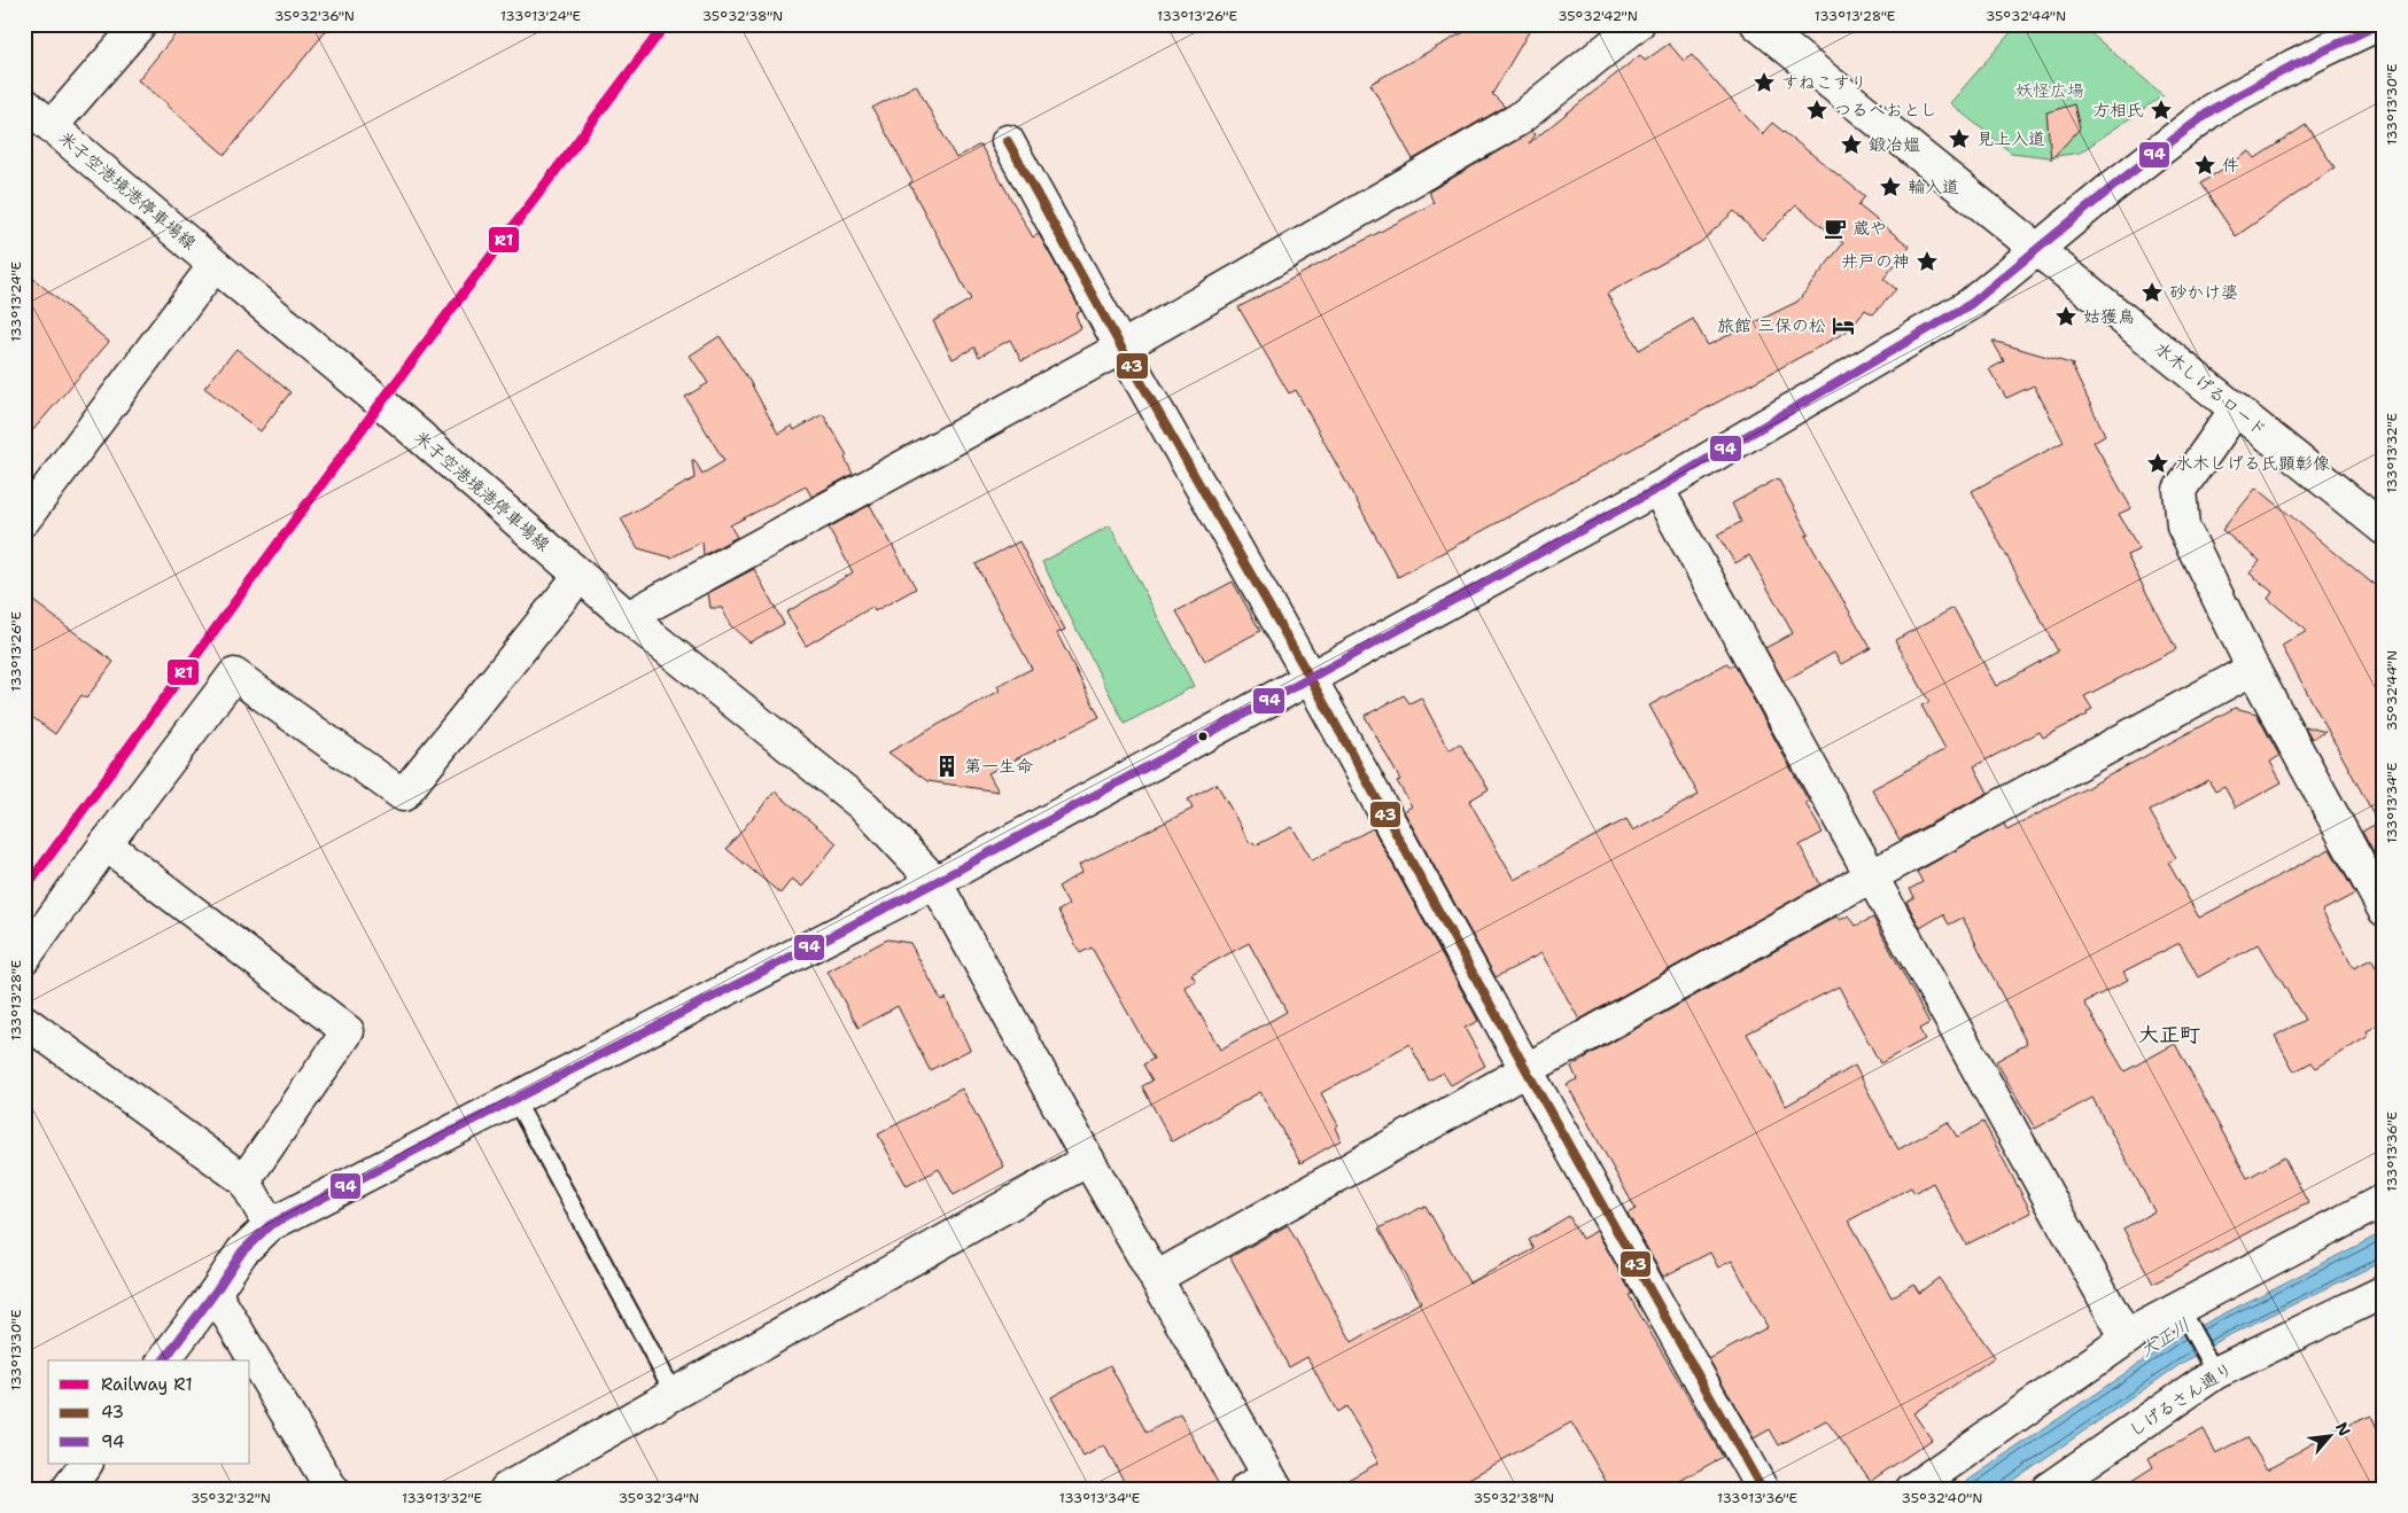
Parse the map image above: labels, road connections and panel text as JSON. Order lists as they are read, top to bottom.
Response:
{
  "streets": {
    "street": ["米子空港境港停車場線", "水木しげるロード", "しげるさん通り"]
  },
  "districts": ["大正町"],
  "water": ["大正川"],
  "parks": ["妖怪広場"],
  "places": {
    "place": [
      "すねこすり",
      "つるべおとし",
      "方相氏",
      "見上入道",
      "鍛冶媼",
      "件",
      "輪入道",
      "井戸の神",
      "砂かけ婆",
      "姑獲鳥",
      "水木しげる氏顕彰像"
    ],
    "cafe": ["蔵や"],
    "hotel": ["旅館 三保の松"],
    "building": ["第一生命"]
  },
  "lines": ["rail line R1", "transit line 94", "transit line 43"],
  "legend": ["Railway R1", "43", "94"],
  "north": "top right",
  "coordinates": [
    "35°32'36\"N",
    "133°13'24\"E",
    "35°32'38\"N",
    "133°13'26\"E",
    "35°32'42\"N",
    "133°13'28\"E",
    "35°32'44\"N",
    "133°13'30\"E",
    "133°13'32\"E",
    "133°13'34\"E",
    "133°13'36\"E",
    "35°32'32\"N",
    "35°32'34\"N",
    "35°32'40\"N"
  ]
}
